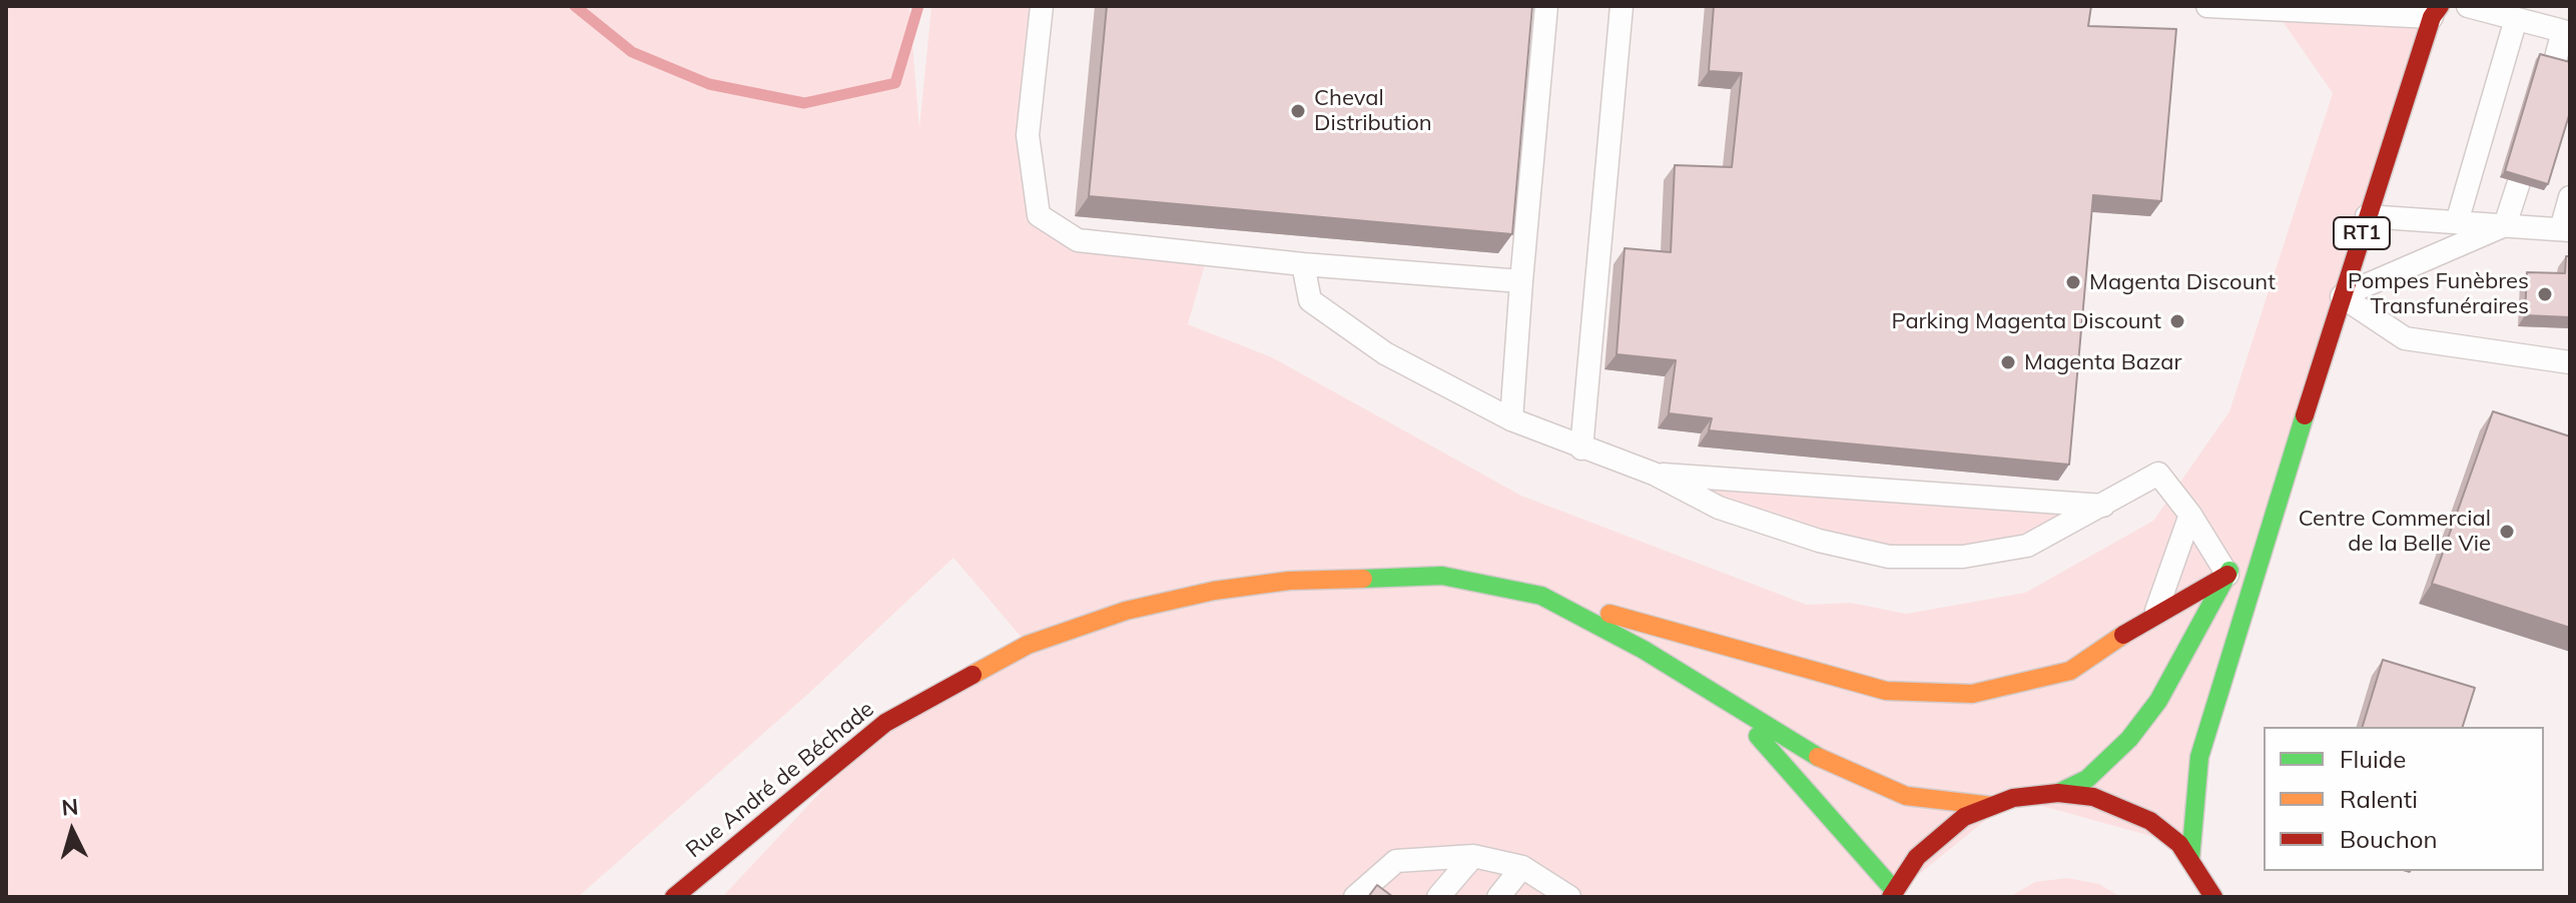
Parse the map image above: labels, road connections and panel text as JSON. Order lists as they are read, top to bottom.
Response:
{
  "streets": {
    "main road": ["RT1", "Rue André de Béchade"]
  },
  "places": [
    "Cheval Distribution",
    "Magenta Discount",
    "Pompes Funèbres Transfunéraires",
    "Parking Magenta Discount",
    "Magenta Bazar",
    "Centre Commercial de la Belle Vie"
  ],
  "legend": ["Fluide", "Ralenti", "Bouchon"],
  "north": "top"
}
